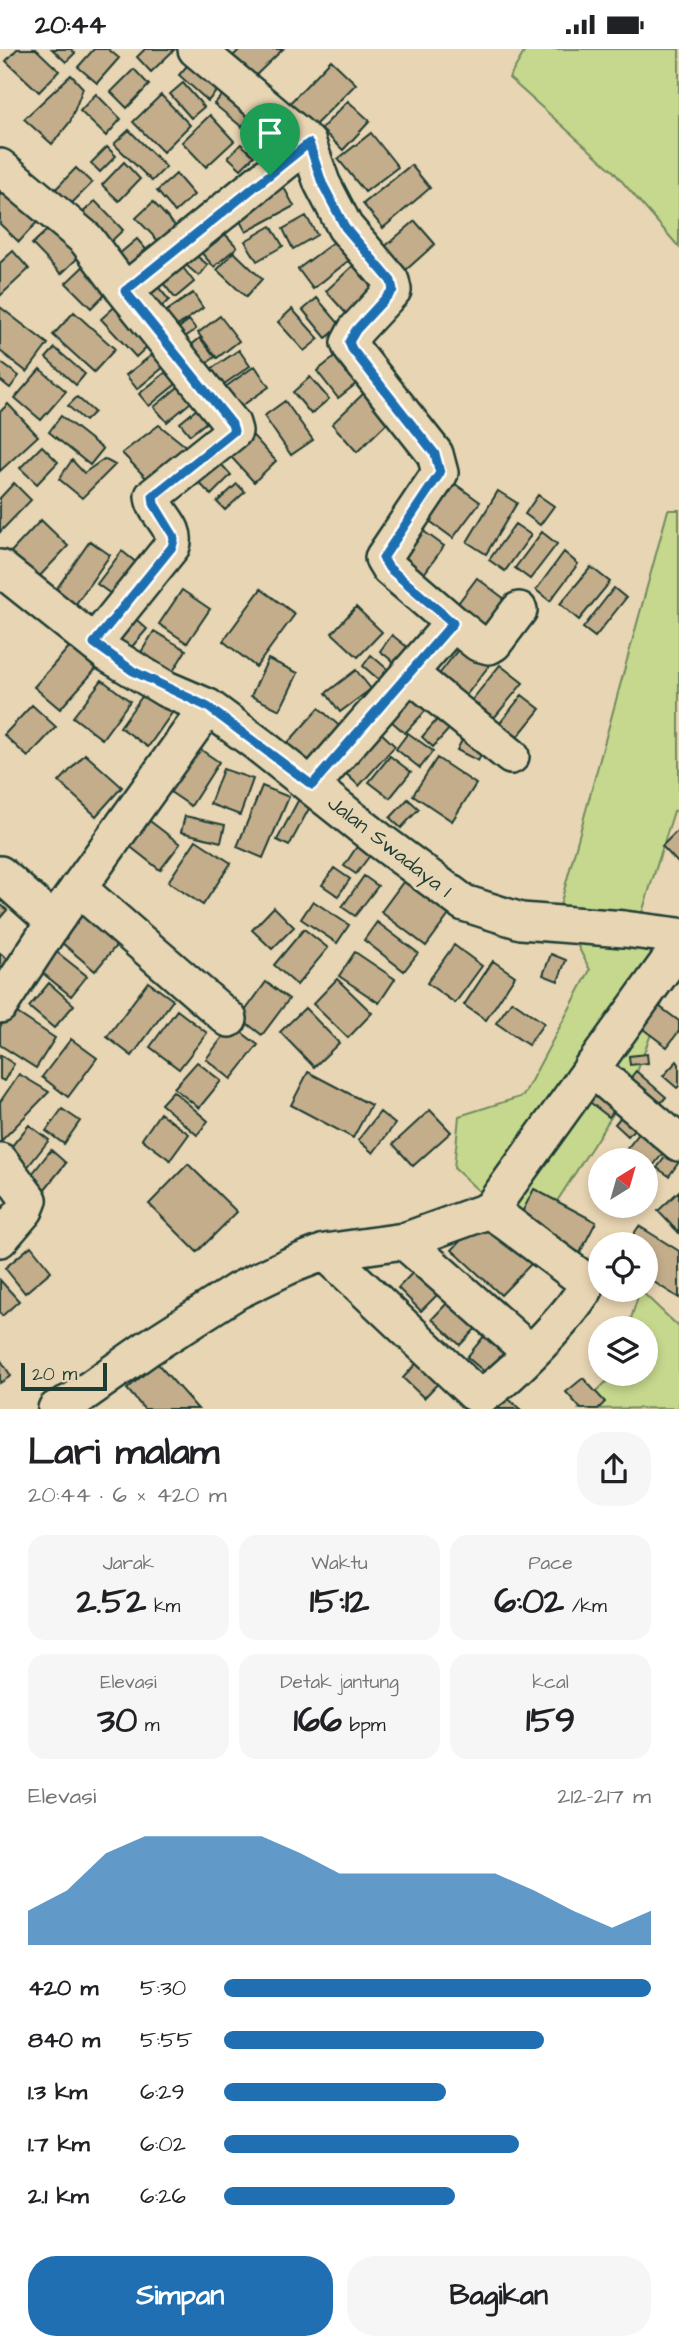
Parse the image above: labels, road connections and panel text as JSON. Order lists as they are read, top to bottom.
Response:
{
  "streets": {
    "street": ["Jalan Swadaya 1"]
  },
  "scale_bar": "20 m",
  "north": "top right",
  "page": {
    "status": "20:44",
    "scale": "20 m",
    "heading": ["Lari malam", "20:44 · 6 × 420 m"],
    "stats": [
      ["Jarak", "2.52 km"],
      ["Waktu", "15:12"],
      ["Pace", "6:02 /km"],
      ["Elevasi", "30 m"],
      ["Detak jantung", "166 bpm"],
      ["kcal", "159"]
    ],
    "chart": ["Elevasi", "212–217 m"],
    "list": [
      {
        "name": "420 m",
        "note": "5:30"
      },
      {
        "name": "840 m",
        "note": "5:55"
      },
      {
        "name": "1.3 km",
        "note": "6:29"
      },
      {
        "name": "1.7 km",
        "note": "6:02"
      },
      {
        "name": "2.1 km",
        "note": "6:26"
      }
    ],
    "buttons": ["Simpan", "Bagikan"]
  }
}
